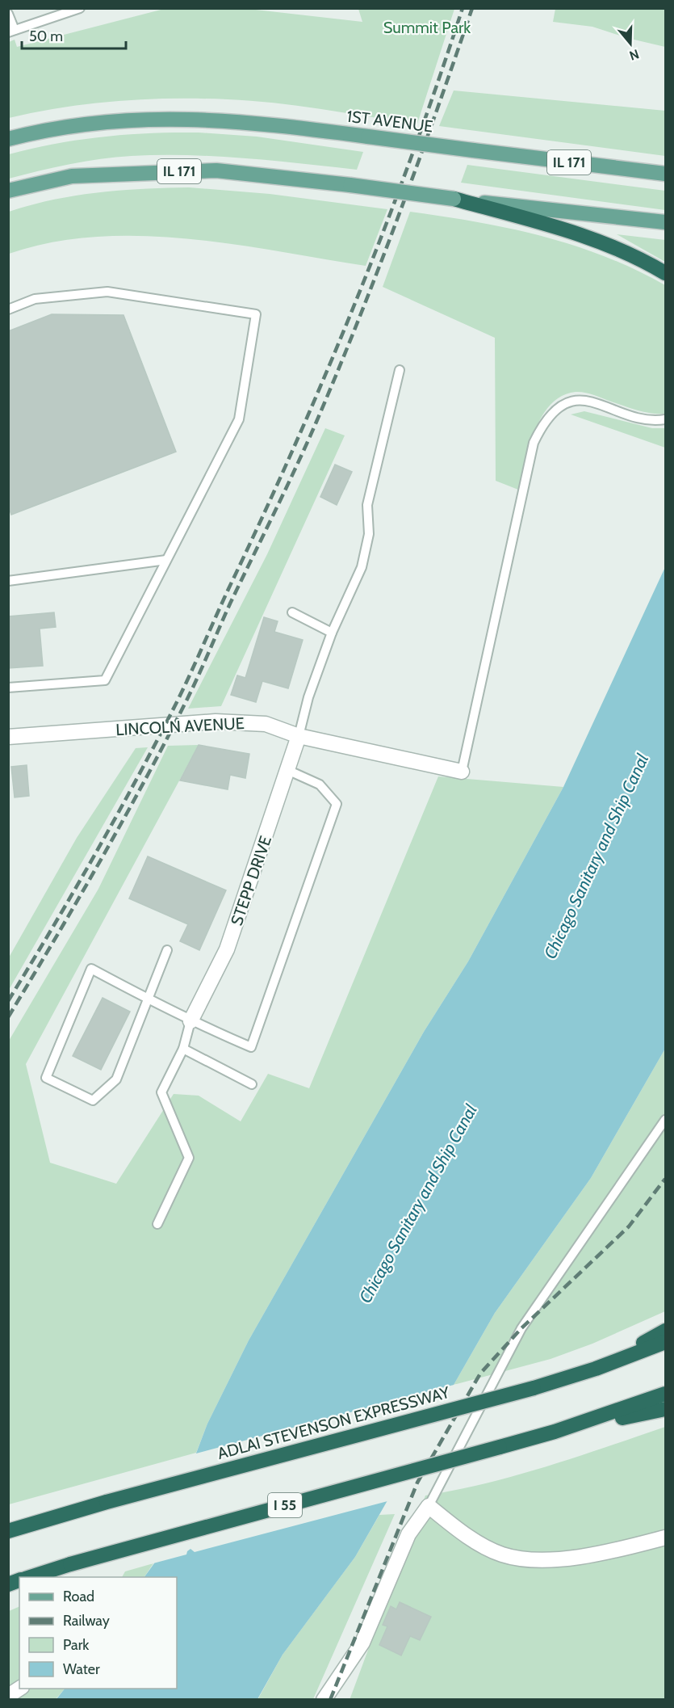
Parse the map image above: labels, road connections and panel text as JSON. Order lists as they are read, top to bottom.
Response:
{
  "streets": {
    "highway": ["ADLAI STEVENSON EXPRESSWAY", "I 55"],
    "main road": ["1ST AVENUE", "IL 171"],
    "street": ["LINCOLN AVENUE", "STEPP DRIVE"]
  },
  "crossings": [
    ["LINCOLN AVENUE", "STEPP DRIVE"]
  ],
  "water": ["Chicago Sanitary and Ship Canal"],
  "parks": ["Summit Park"],
  "legend": [
    "Road",
    "Railway",
    "Park",
    "Water"
  ],
  "scale_bar": "50 m",
  "north": "bottom"
}
